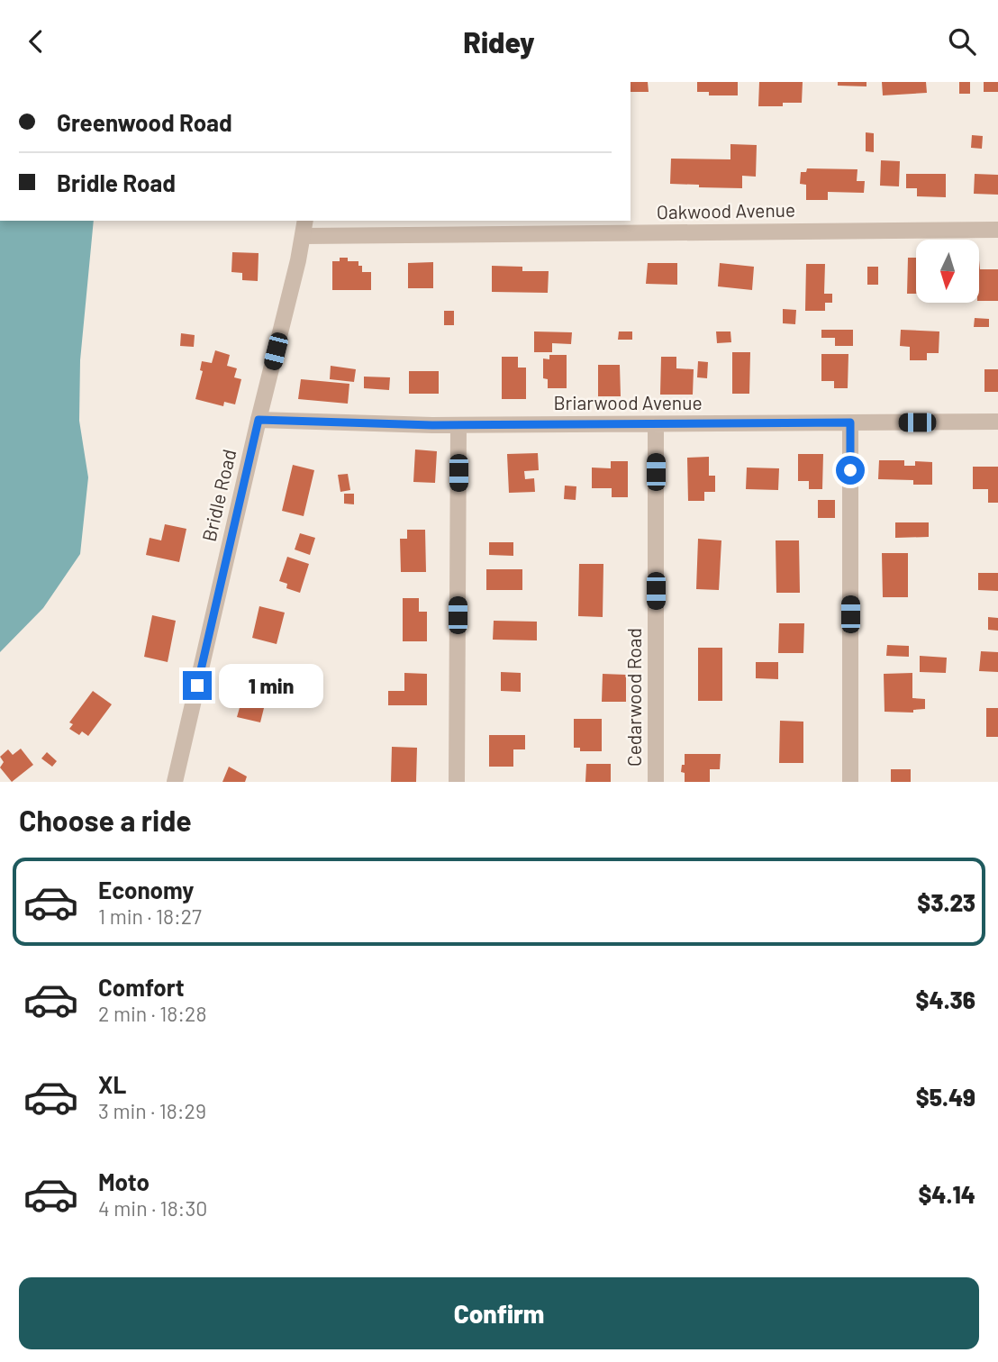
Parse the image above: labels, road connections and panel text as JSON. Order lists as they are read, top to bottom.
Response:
{
  "streets": {
    "street": [
      "Oakwood Avenue",
      "Briarwood Avenue",
      "Bridle Road",
      "Cedarwood Road"
    ]
  },
  "crossings": [
    ["Oakwood Avenue", "Bridle Road"],
    ["Briarwood Avenue", "Bridle Road"],
    ["Briarwood Avenue", "Cedarwood Road"]
  ],
  "north": "bottom",
  "page": {
    "header": "Ridey",
    "banner": ["Greenwood Road", "Bridle Road"],
    "bubble": "1 min",
    "heading": "Choose a ride",
    "list": [
      {
        "name": "Economy",
        "note": "1 min · 18:27",
        "value": "$3.23"
      },
      {
        "name": "Comfort",
        "note": "2 min · 18:28",
        "value": "$4.36"
      },
      {
        "name": "XL",
        "note": "3 min · 18:29",
        "value": "$5.49"
      },
      {
        "name": "Moto",
        "note": "4 min · 18:30",
        "value": "$4.14"
      }
    ],
    "buttons": "Confirm"
  }
}
